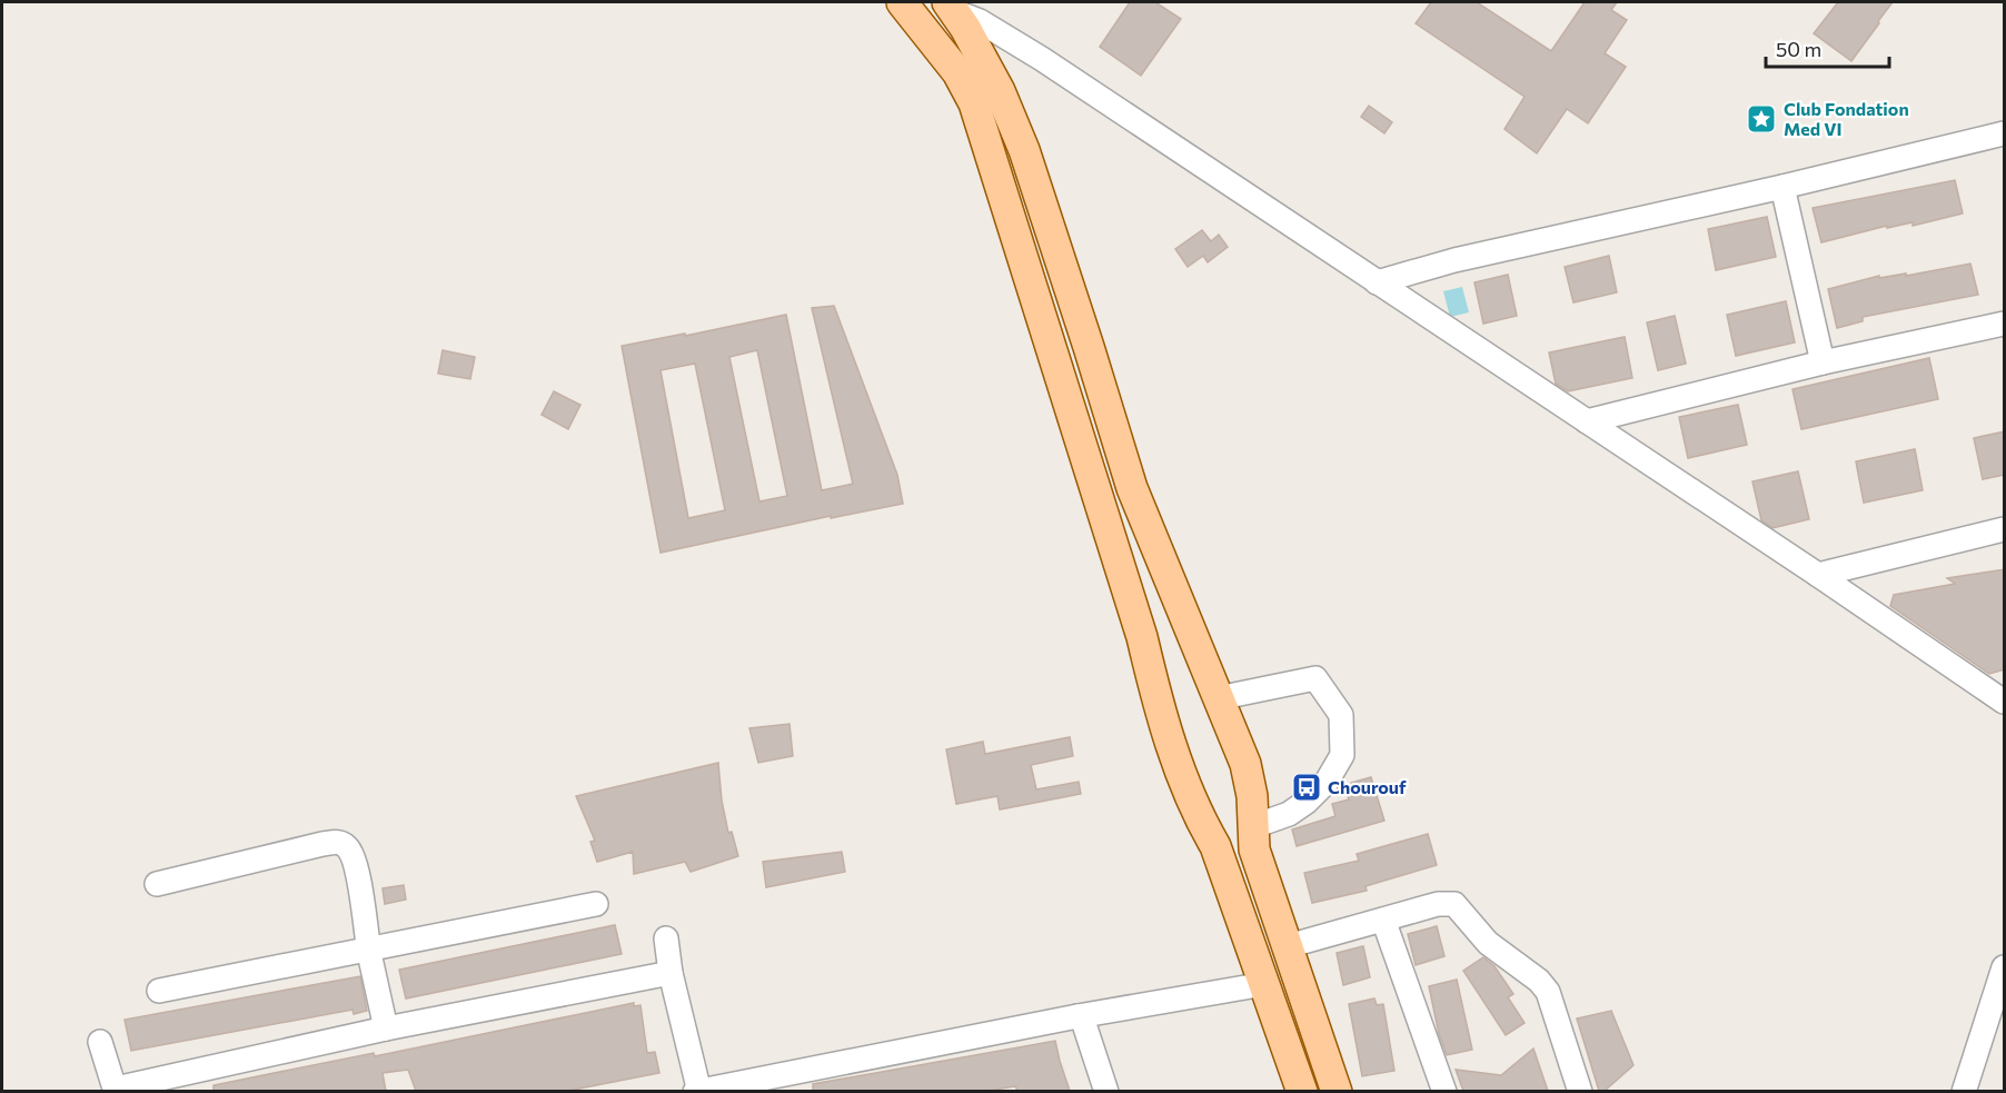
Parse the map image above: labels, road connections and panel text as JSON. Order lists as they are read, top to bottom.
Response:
{
  "places": {
    "place": ["Club Fondation Med VI"],
    "bus stop": ["Chourouf"]
  },
  "scale_bar": "50 m"
}
